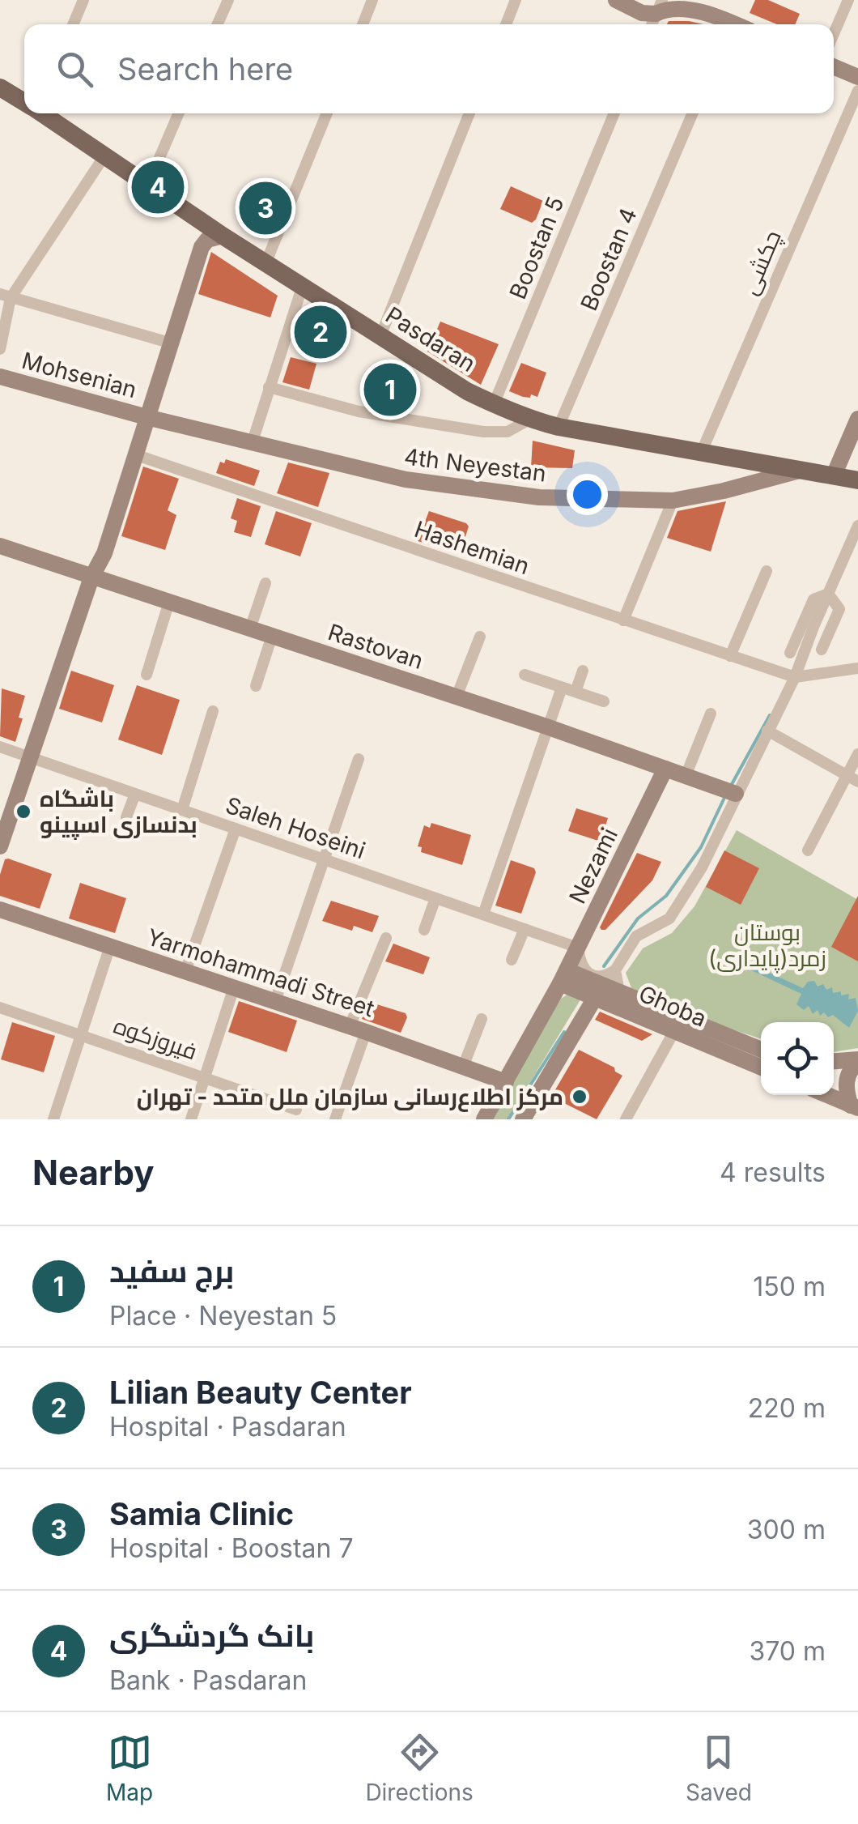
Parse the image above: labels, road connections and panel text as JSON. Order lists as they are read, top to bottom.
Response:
{
  "streets": {
    "main road": ["Pasdaran"],
    "street": [
      "Boostan 5",
      "Boostan 4",
      "چکشی",
      "Mohsenian",
      "4th Neyestan",
      "Hashemian",
      "Rastovan",
      "Saleh Hoseini",
      "Nezami",
      "Yarmohammadi Street",
      "Ghoba",
      "فیروزکوه"
    ]
  },
  "crossings": [
    ["Boostan 5", "Pasdaran"],
    ["Boostan 4", "Pasdaran"],
    ["چکشی", "Pasdaran"],
    ["Pasdaran", "4th Neyestan"],
    ["Mohsenian", "4th Neyestan"],
    ["Rastovan", "Nezami"],
    ["Saleh Hoseini", "Nezami"],
    ["Nezami", "Yarmohammadi Street"],
    ["Nezami", "Ghoba"]
  ],
  "parks": ["بوستان زمرد(پایداری)"],
  "places": ["باشگاه بدنسازی اسپینو", "مرکز اطلاع‌رسانی سازمان ملل متحد - تهران"],
  "page": {
    "search": "Search here",
    "pins": [
      "4",
      "3",
      "2",
      "1"
    ],
    "heading": ["Nearby", "4 results"],
    "list": [
      {
        "mark": "1",
        "name": "برج سفید",
        "note": "Place · Neyestan 5",
        "value": "150 m"
      },
      {
        "mark": "2",
        "name": "Lilian Beauty Center",
        "note": "Hospital · Pasdaran",
        "value": "220 m"
      },
      {
        "mark": "3",
        "name": "Samia Clinic",
        "note": "Hospital · Boostan 7",
        "value": "300 m"
      },
      {
        "mark": "4",
        "name": "بانک گردشگری",
        "note": "Bank · Pasdaran",
        "value": "370 m"
      }
    ],
    "nav": ["Map", "Directions", "Saved"]
  }
}
